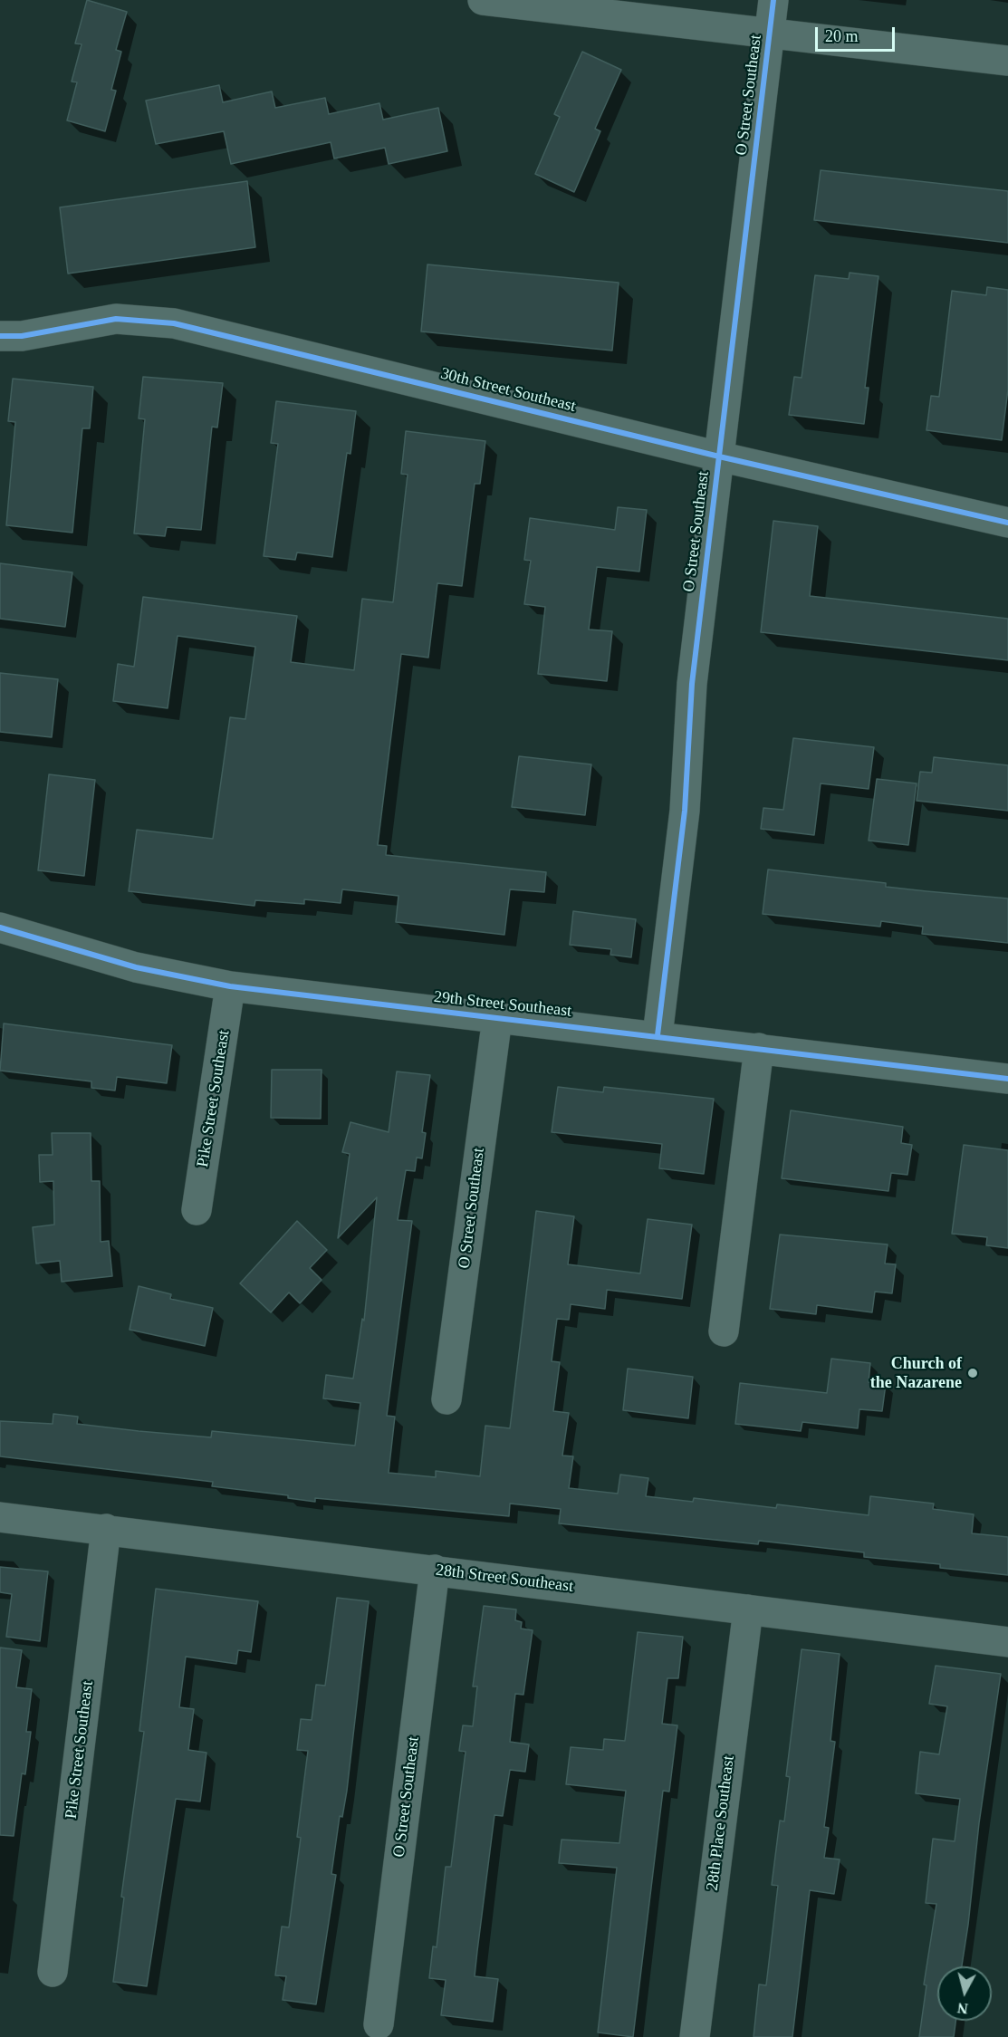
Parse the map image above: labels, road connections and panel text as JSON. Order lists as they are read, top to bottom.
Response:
{
  "streets": {
    "street": [
      "O Street Southeast",
      "30th Street Southeast",
      "29th Street Southeast",
      "Pike Street Southeast",
      "28th Street Southeast",
      "28th Place Southeast"
    ]
  },
  "crossings": [
    ["O Street Southeast", "30th Street Southeast"],
    ["O Street Southeast", "29th Street Southeast"],
    ["O Street Southeast", "28th Street Southeast"],
    ["29th Street Southeast", "Pike Street Southeast"],
    ["Pike Street Southeast", "28th Street Southeast"],
    ["28th Street Southeast", "28th Place Southeast"]
  ],
  "places": ["Church of the Nazarene"],
  "scale_bar": "20 m",
  "north": "bottom"
}
